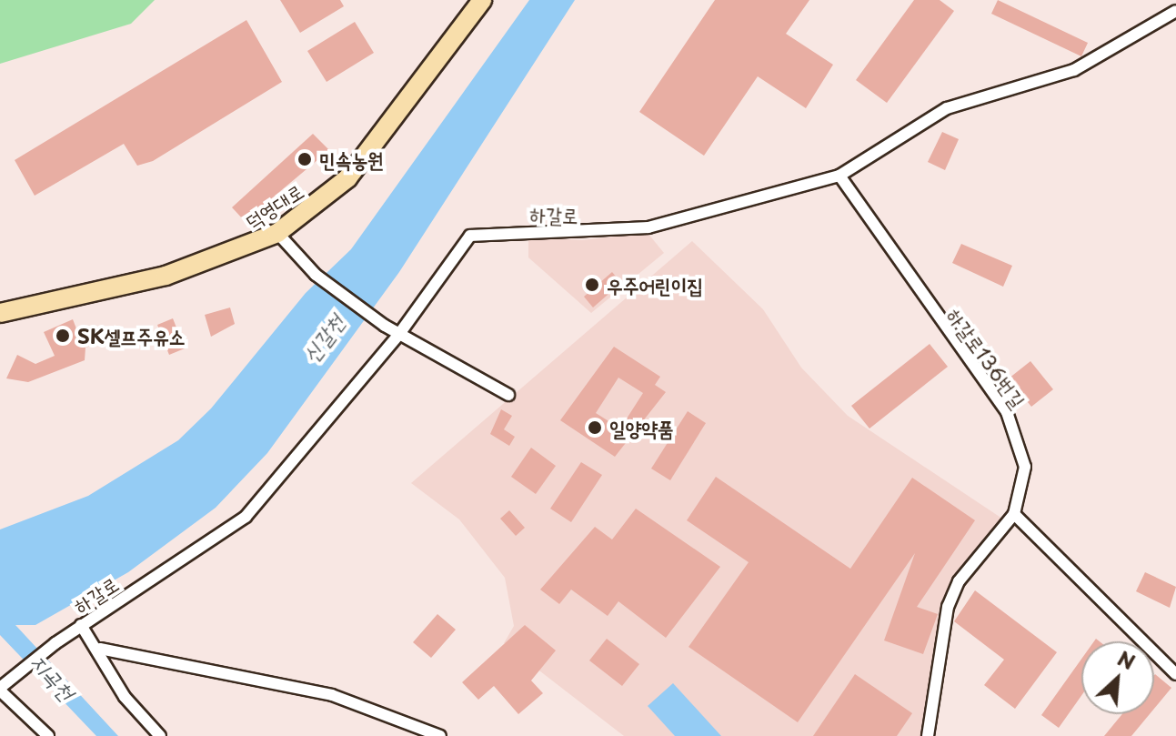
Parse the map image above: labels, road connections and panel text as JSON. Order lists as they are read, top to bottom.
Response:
{
  "streets": {
    "main road": ["덕영대로"],
    "street": ["하갈로", "하갈로136번길"]
  },
  "crossings": [
    ["하갈로", "하갈로136번길"]
  ],
  "water": ["신갈천", "지곡천"],
  "places": [
    "민속농원",
    "우주어린이집",
    "SK셀프주유소",
    "일양약품"
  ],
  "north": "top right"
}
